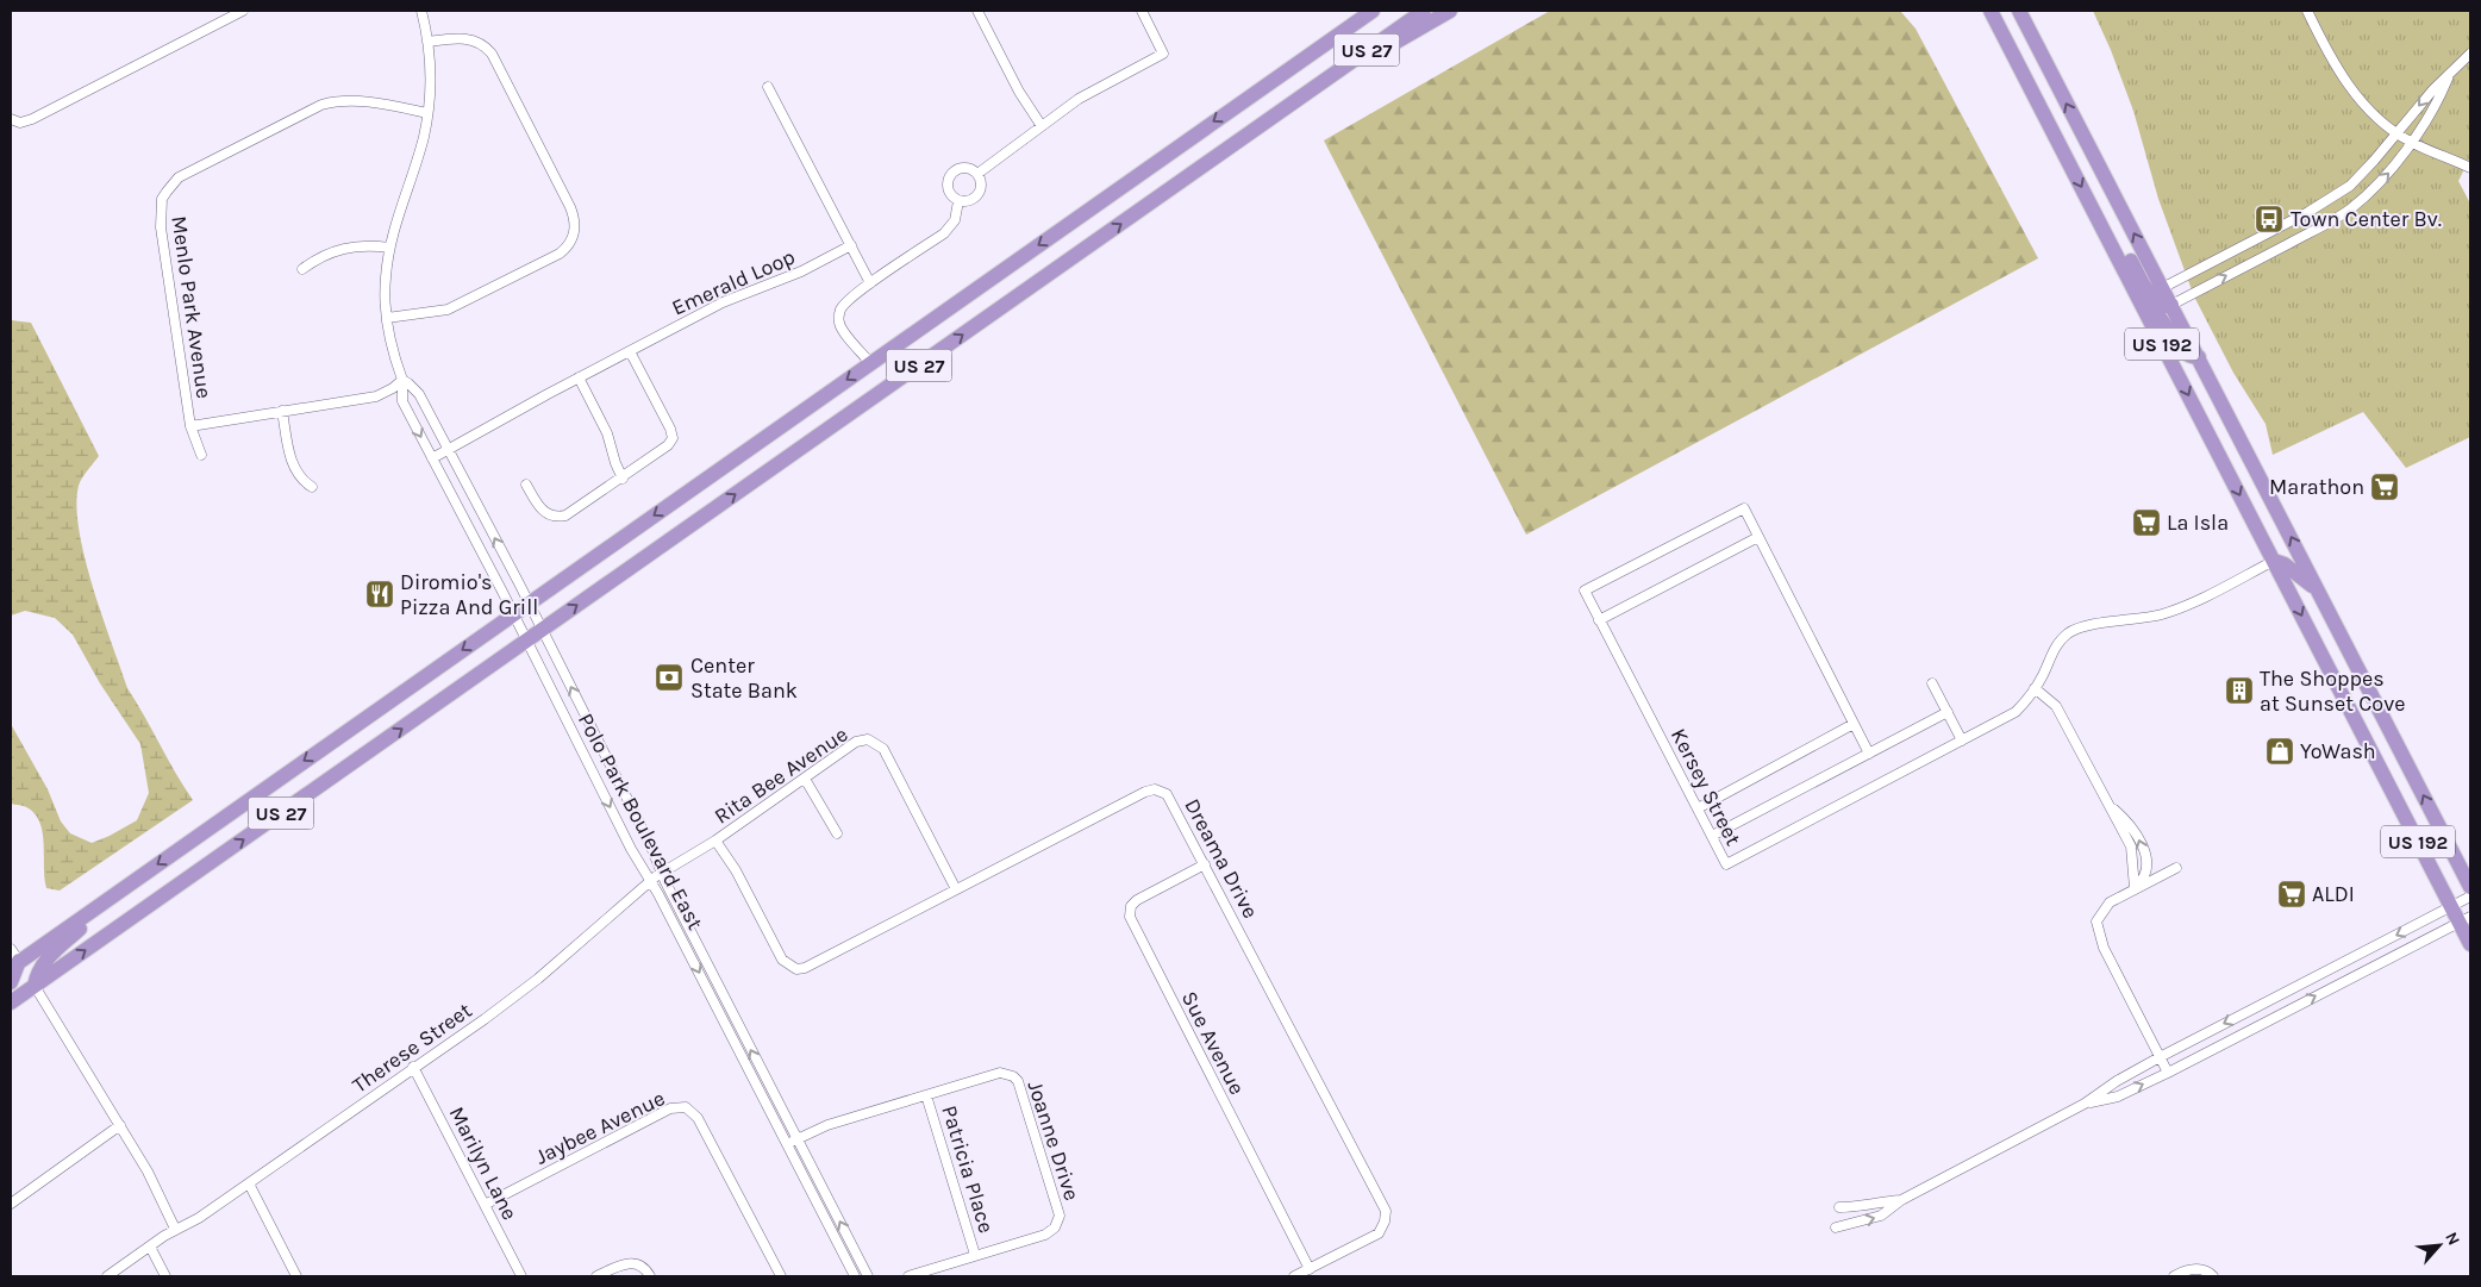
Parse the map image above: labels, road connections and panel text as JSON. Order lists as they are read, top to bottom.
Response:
{
  "streets": {
    "highway": ["US 27", "US 192"],
    "street": [
      "Emerald Loop",
      "Menlo Park Avenue",
      "Rita Bee Avenue",
      "Kersey Street",
      "Polo Park Boulevard East",
      "Dreama Drive",
      "Sue Avenue",
      "Therese Street",
      "Jaybee Avenue",
      "Joanne Drive",
      "Marilyn Lane",
      "Patricia Place"
    ]
  },
  "crossings": [
    ["US 27", "Polo Park Boulevard East"],
    ["Emerald Loop", "Polo Park Boulevard East"],
    ["Menlo Park Avenue", "Polo Park Boulevard East"],
    ["US 192", "Kersey Street"],
    ["Rita Bee Avenue", "Polo Park Boulevard East"],
    ["Rita Bee Avenue", "Dreama Drive"],
    ["Rita Bee Avenue", "Therese Street"],
    ["Polo Park Boulevard East", "Therese Street"],
    ["Polo Park Boulevard East", "Joanne Drive"],
    ["Dreama Drive", "Sue Avenue"],
    ["Therese Street", "Marilyn Lane"],
    ["Jaybee Avenue", "Marilyn Lane"],
    ["Joanne Drive", "Patricia Place"]
  ],
  "places": {
    "bus stop": ["Town Center Bv."],
    "supermarket": ["Marathon", "La Isla", "ALDI"],
    "restaurant": ["Diromio's Pizza And Grill"],
    "bank": ["Center State Bank"],
    "building": ["The Shoppes at Sunset Cove"],
    "shop": ["YoWash"]
  },
  "north": "top right"
}
